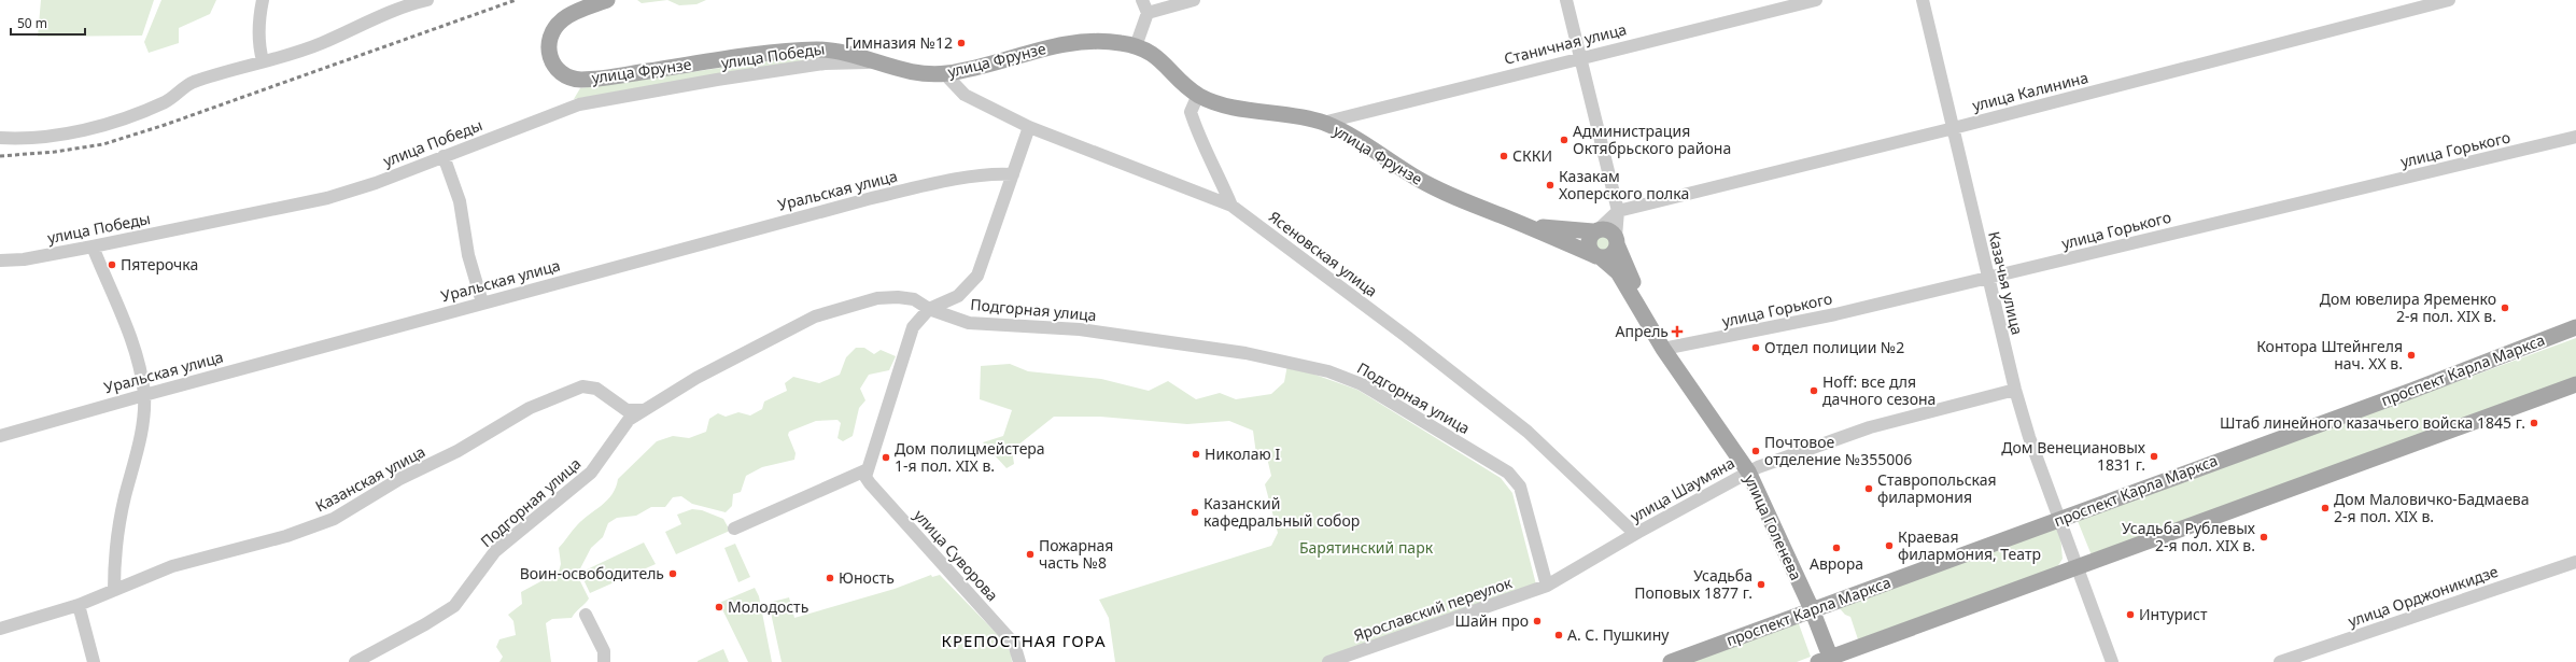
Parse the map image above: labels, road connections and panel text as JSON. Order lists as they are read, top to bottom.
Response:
{
  "streets": {
    "main road": ["улица Фрунзе", "проспект Карла Маркса", "улица Голенева"],
    "street": [
      "Станичная улица",
      "улица Победы",
      "улица Калинина",
      "улица Горького",
      "Уральская улица",
      "Ясеновская улица",
      "Казачья улица",
      "Подгорная улица",
      "Казанская улица",
      "улица Шаумяна",
      "улица Суворова",
      "улица Орджоникидзе",
      "Ярославский переулок"
    ]
  },
  "crossings": [
    ["Станичная улица", "улица Фрунзе"],
    ["Станичная улица", "улица Голенева"],
    ["улица Победы", "улица Фрунзе"],
    ["улица Фрунзе", "Ясеновская улица"],
    ["улица Фрунзе", "улица Голенева"],
    ["улица Калинина", "Казачья улица"],
    ["улица Калинина", "улица Голенева"],
    ["улица Горького", "Казачья улица"],
    ["улица Горького", "улица Голенева"],
    ["Ясеновская улица", "улица Шаумяна"],
    ["Казачья улица", "проспект Карла Маркса"],
    ["Казачья улица", "улица Шаумяна"],
    ["Подгорная улица", "Казанская улица"],
    ["Подгорная улица", "улица Шаумяна"],
    ["Подгорная улица", "Ярославский переулок"],
    ["проспект Карла Маркса", "улица Голенева"],
    ["улица Шаумяна", "улица Голенева"],
    ["улица Шаумяна", "Ярославский переулок"]
  ],
  "districts": ["КРЕПОСТНАЯ ГОРА"],
  "parks": ["Барятинский парк"],
  "places": {
    "other": [
      "Гимназия №12",
      "Администрация Октябрьского района",
      "СККИ",
      "Казакам Хоперского полка",
      "Пятерочка",
      "Дом ювелира Яременко 2-я пол. XIX в.",
      "Отдел полиции №2",
      "Контора Штейнгеля нач. ХХ в.",
      "Hoff: все для дачного сезона",
      "Штаб линейного казачьего войска 1845 г.",
      "Почтовое отделение №355006",
      "Николаю I",
      "Дом Венециановых 1831 г.",
      "Дом полицмейстера 1-я пол. XIX в.",
      "Ставропольская филармония",
      "Дом Маловичко-Бадмаева 2-я пол. XIX в.",
      "Казанский кафедральный собор",
      "Усадьба Рублевых 2-я пол. XIX в.",
      "Краевая филармония, Театр",
      "Аврора",
      "Пожарная часть №8",
      "Воин-освободитель",
      "Юность",
      "Усадьба Поповых 1877 г.",
      "Молодость",
      "Интурист",
      "Шайн про",
      "А. С. Пушкину"
    ],
    "health": ["Апрель"]
  },
  "scale_bar": "50 m"
}
